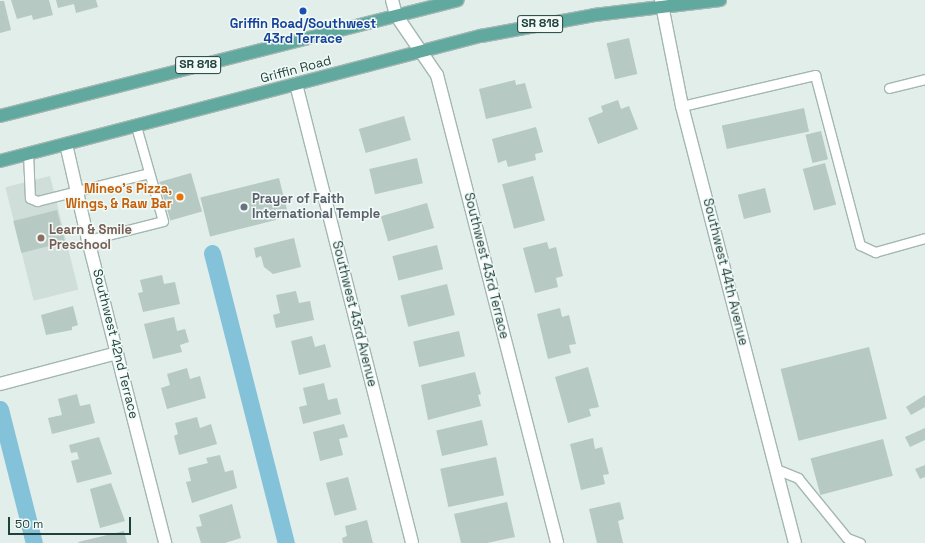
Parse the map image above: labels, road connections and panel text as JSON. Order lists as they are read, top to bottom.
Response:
{
  "streets": {
    "main road": ["SR 818", "Griffin Road"],
    "street": [
      "Southwest 43rd Terrace",
      "Southwest 44th Avenue",
      "Southwest 43rd Avenue",
      "Southwest 42nd Terrace"
    ]
  },
  "crossings": [
    ["SR 818", "Southwest 43rd Terrace"],
    ["Griffin Road", "Southwest 43rd Terrace"],
    ["Griffin Road", "Southwest 44th Avenue"],
    ["Griffin Road", "Southwest 43rd Avenue"],
    ["Griffin Road", "Southwest 42nd Terrace"]
  ],
  "places": [
    "Griffin Road/Southwest 43rd Terrace",
    "Mineo's Pizza, Wings, & Raw Bar",
    "Prayer of Faith International Temple",
    "Learn & Smile Preschool"
  ],
  "scale_bar": "50 m"
}
